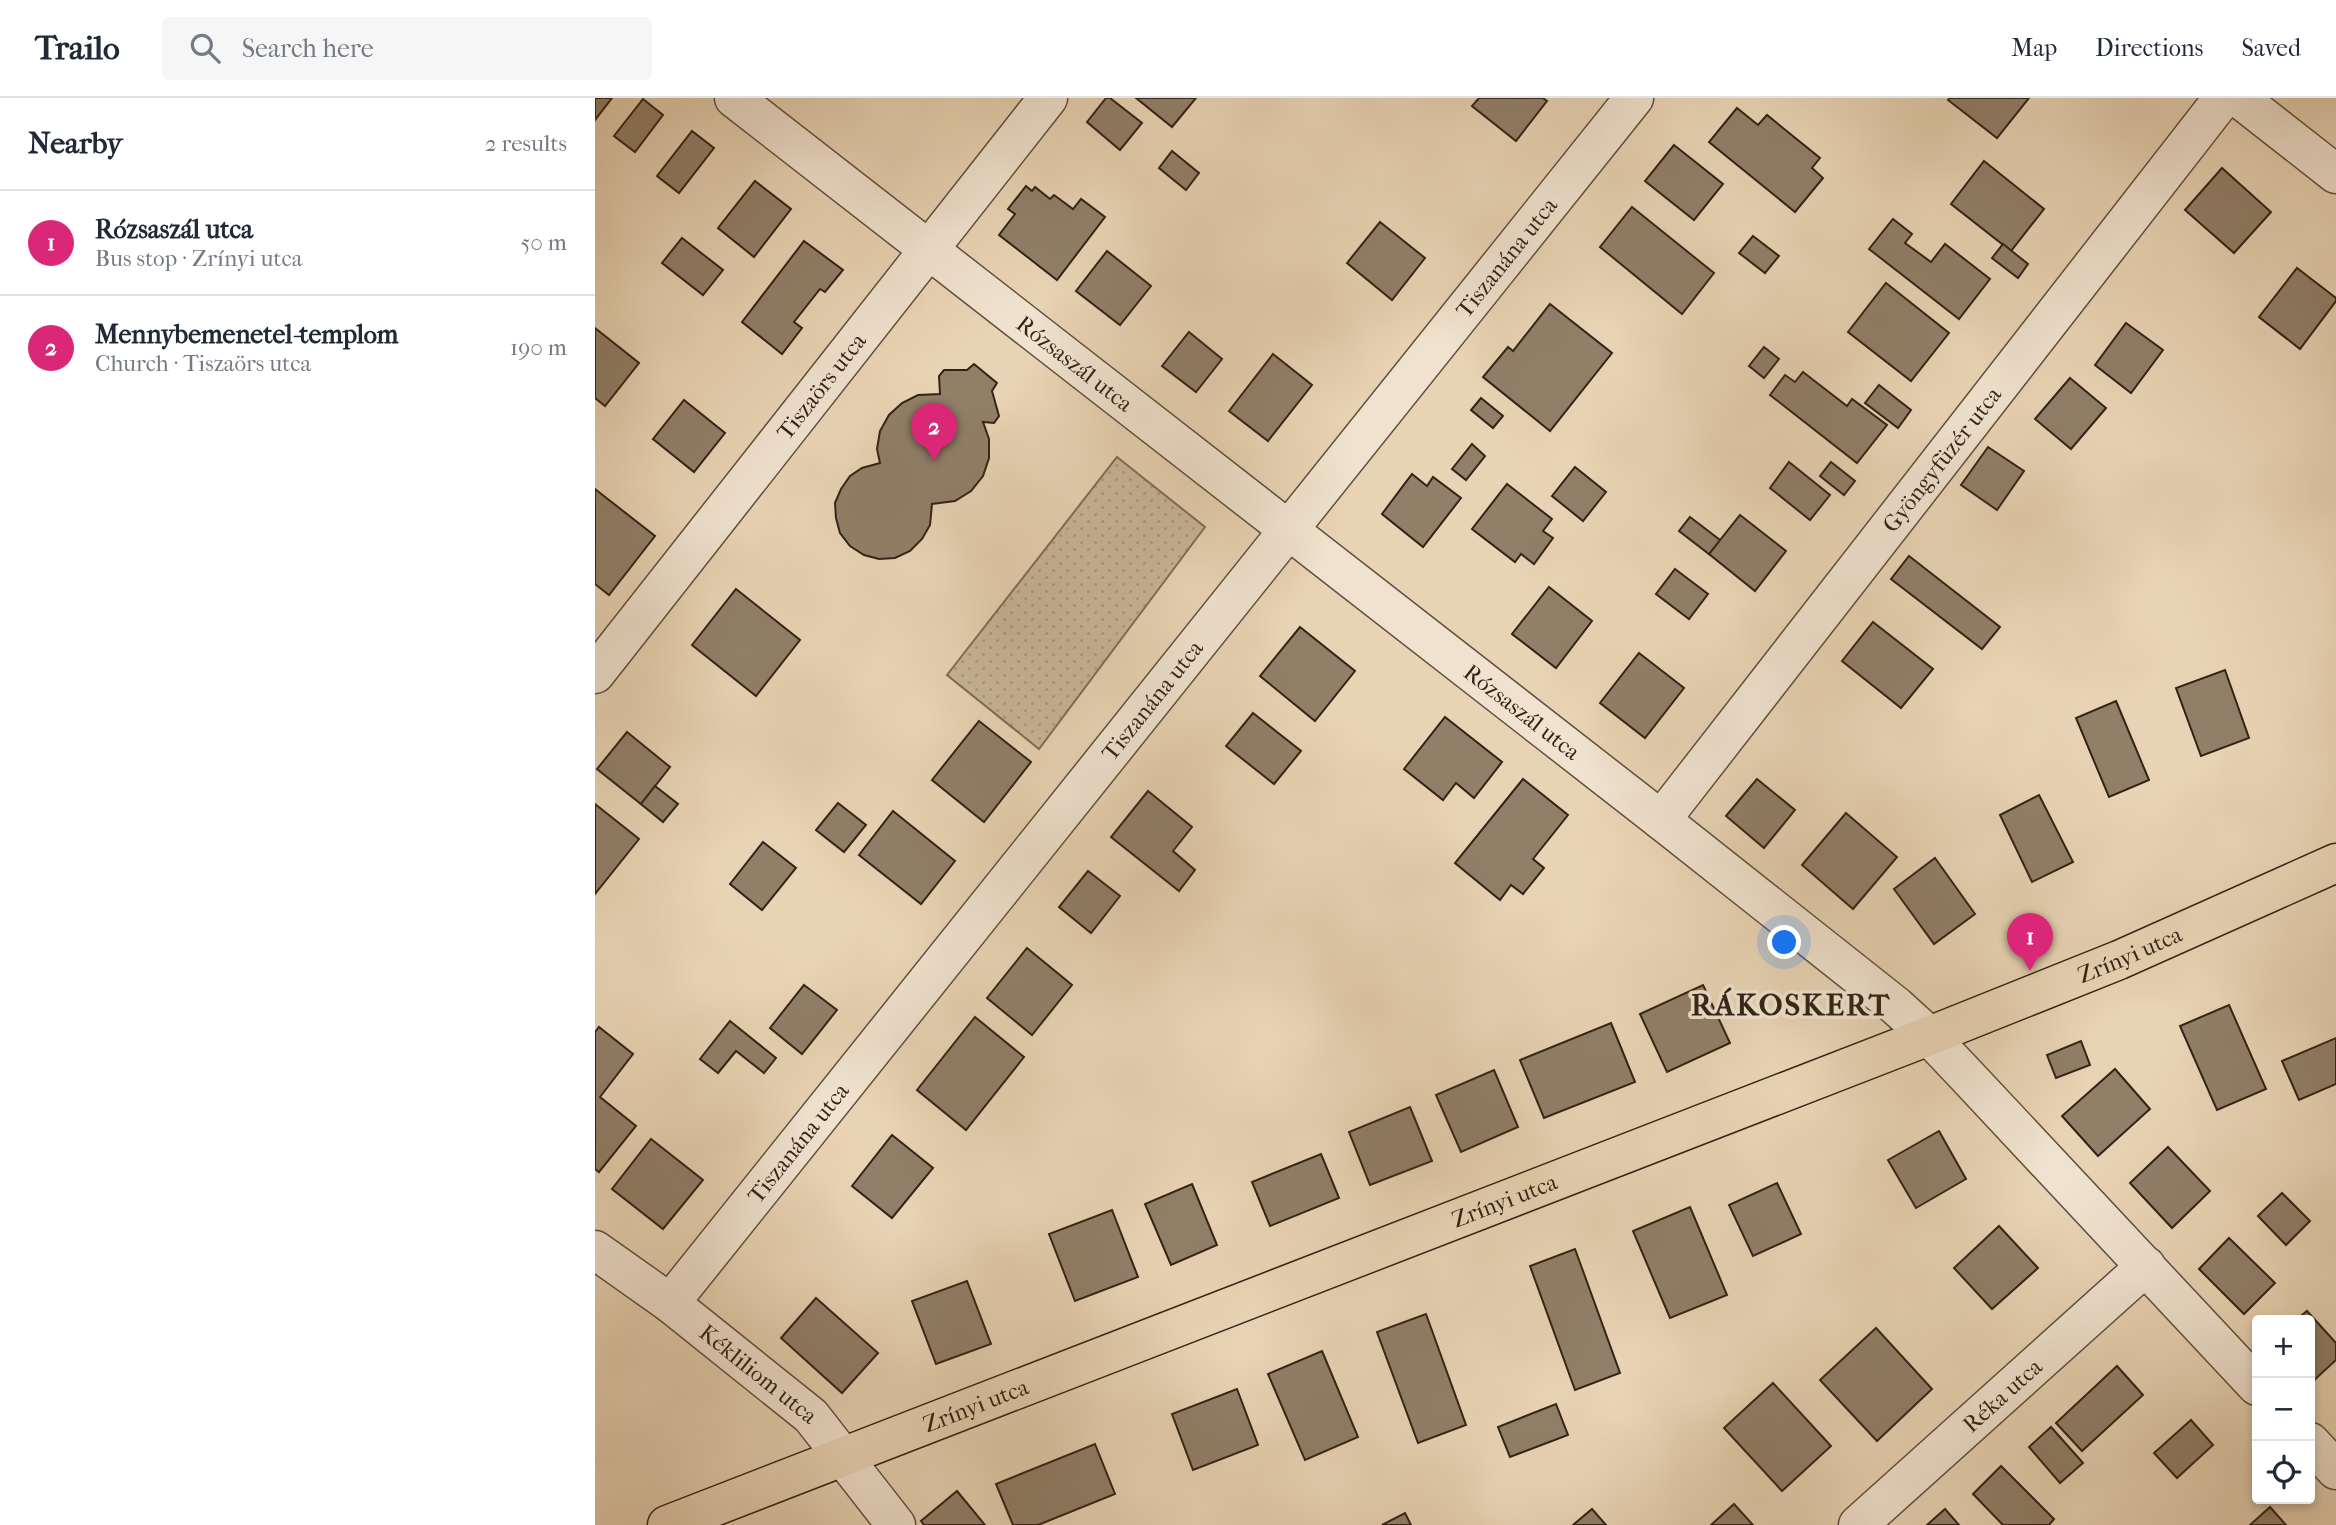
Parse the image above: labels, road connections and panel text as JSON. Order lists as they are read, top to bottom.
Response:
{
  "streets": {
    "main road": ["Zrínyi utca"],
    "street": [
      "Tiszanána utca",
      "Rózsaszál utca",
      "Tiszaörs utca",
      "Gyöngyfüzér utca",
      "Kékliliom utca",
      "Réka utca"
    ]
  },
  "crossings": [
    ["Tiszanána utca", "Rózsaszál utca"],
    ["Tiszanána utca", "Kékliliom utca"],
    ["Rózsaszál utca", "Tiszaörs utca"],
    ["Rózsaszál utca", "Gyöngyfüzér utca"],
    ["Rózsaszál utca", "Zrínyi utca"],
    ["Rózsaszál utca", "Réka utca"],
    ["Zrínyi utca", "Kékliliom utca"]
  ],
  "districts": ["RÁKOSKERT"],
  "page": {
    "header": "Trailo",
    "search": "Search here",
    "nav": ["Map", "Directions", "Saved"],
    "heading": ["Nearby", "2 results"],
    "list": [
      {
        "mark": "1",
        "name": "Rózsaszál utca",
        "note": "Bus stop · Zrínyi utca",
        "value": "50 m"
      },
      {
        "mark": "2",
        "name": "Mennybemenetel-templom",
        "note": "Church · Tiszaörs utca",
        "value": "190 m"
      }
    ],
    "pins": ["2", "1"],
    "map_buttons": ["+", "−"]
  }
}
